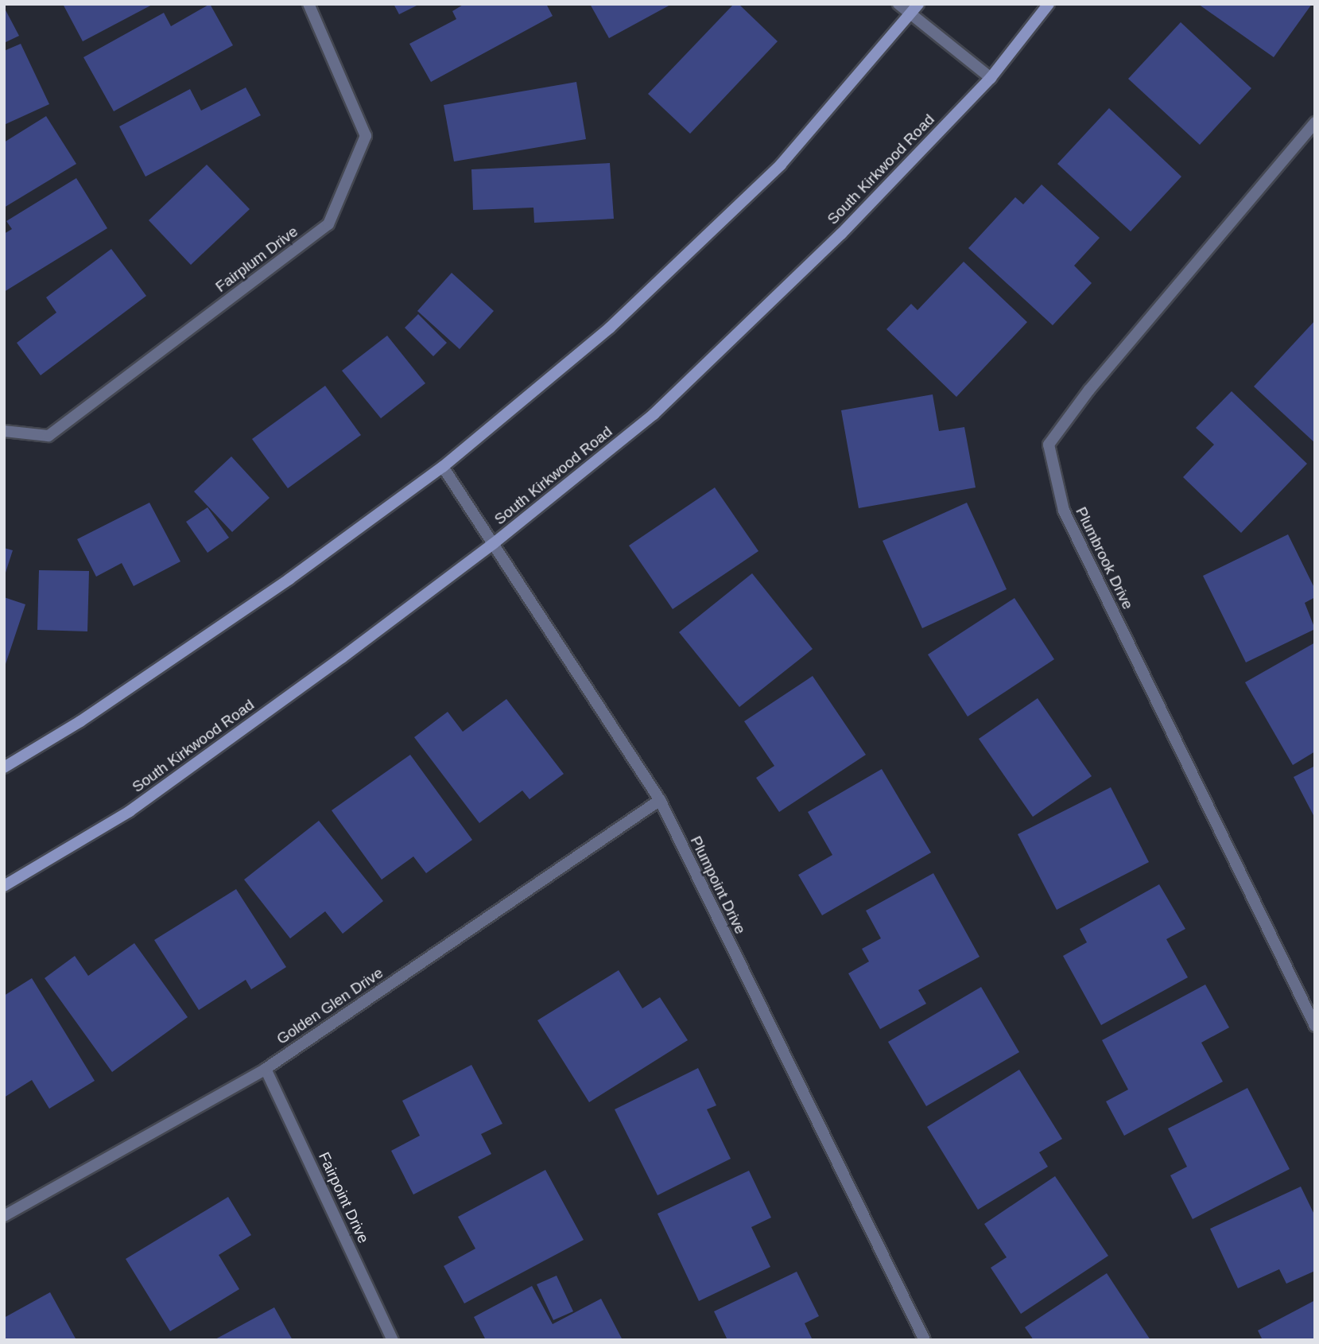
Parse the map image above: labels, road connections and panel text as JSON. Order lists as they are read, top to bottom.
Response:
{
  "streets": {
    "main road": ["South Kirkwood Road"],
    "street": [
      "Fairplum Drive",
      "Plumbrook Drive",
      "Plumpoint Drive",
      "Golden Glen Drive",
      "Fairpoint Drive"
    ]
  },
  "crossings": [
    ["South Kirkwood Road", "Plumpoint Drive"],
    ["Plumpoint Drive", "Golden Glen Drive"],
    ["Golden Glen Drive", "Fairpoint Drive"]
  ]
}
